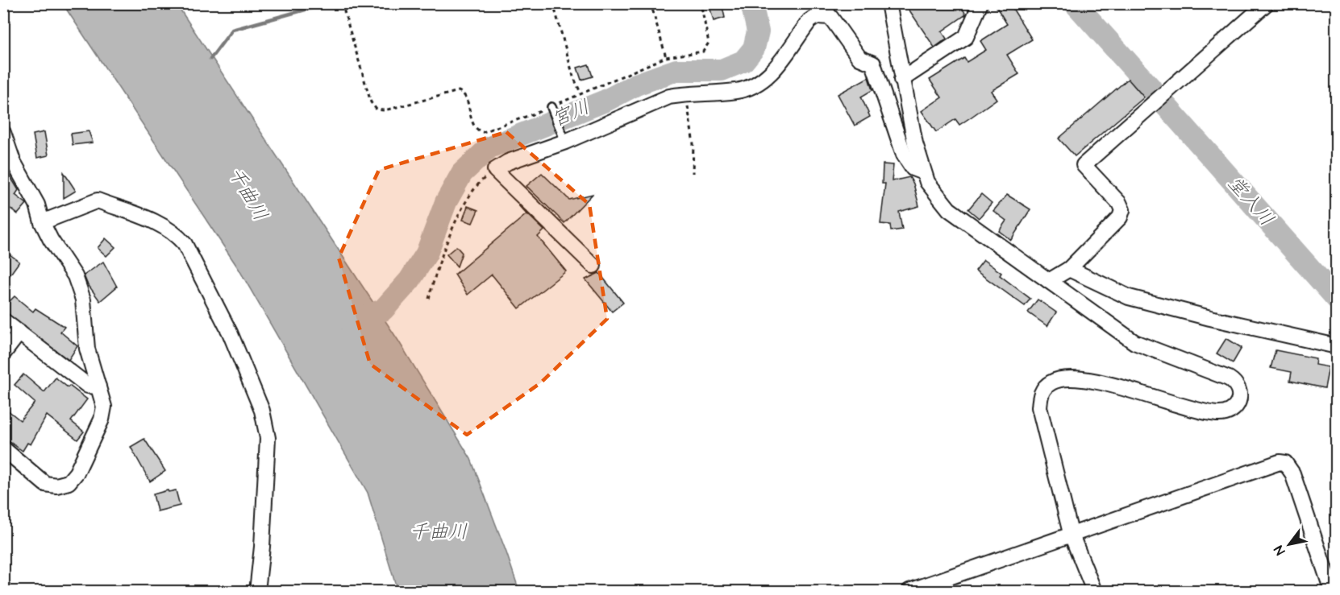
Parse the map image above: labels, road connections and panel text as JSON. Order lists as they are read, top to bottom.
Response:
{
  "water": ["宮川", "千曲川", "堂入川"],
  "north": "bottom left"
}
